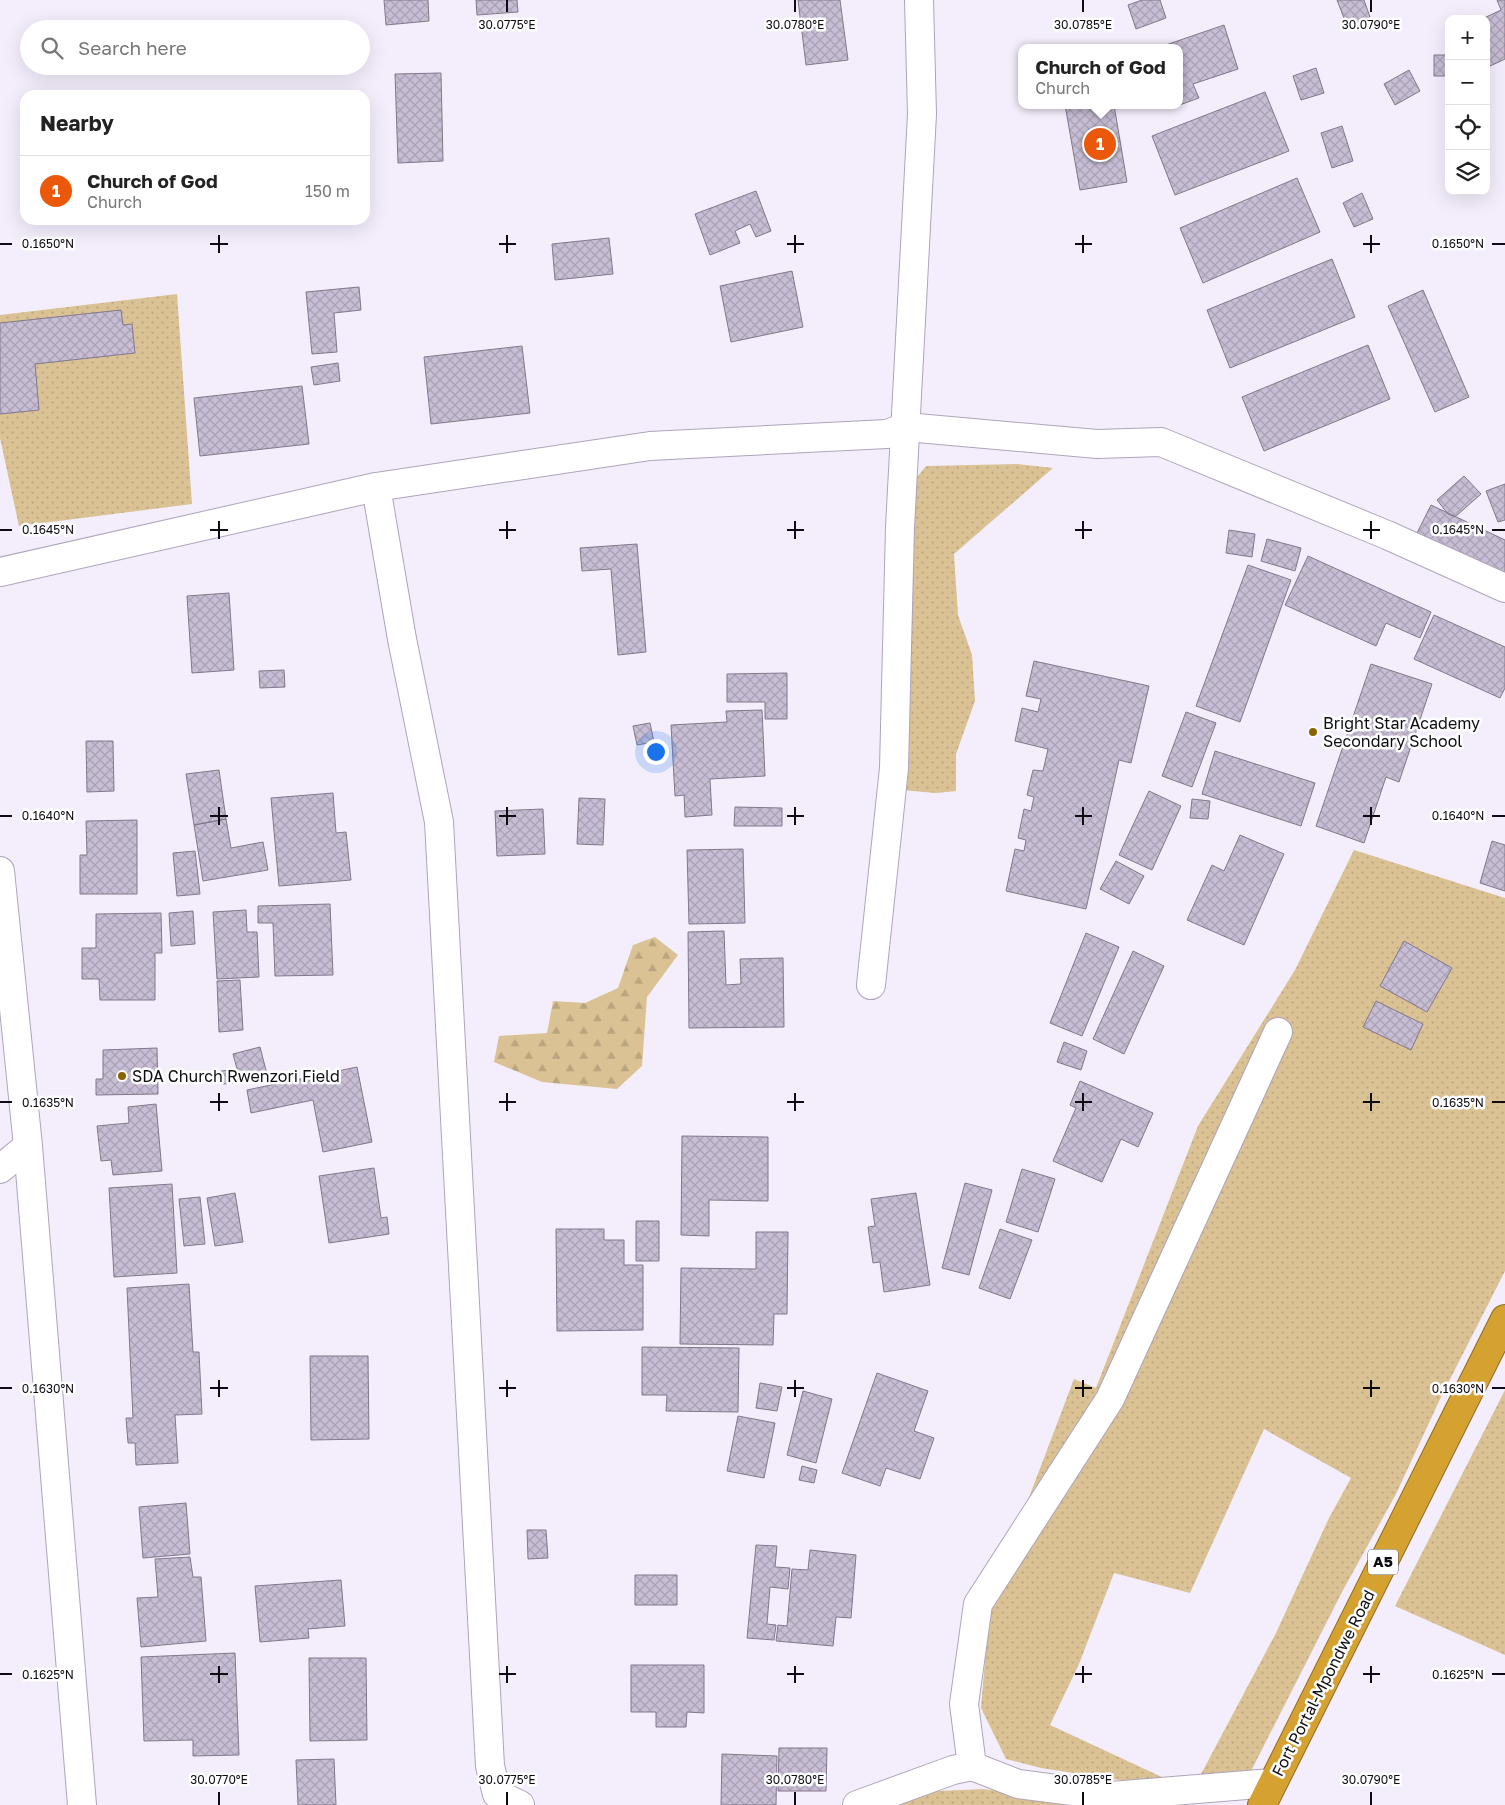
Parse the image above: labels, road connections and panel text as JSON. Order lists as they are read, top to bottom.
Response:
{
  "streets": {
    "highway": ["A5", "Fort Portal-Mpondwe Road"]
  },
  "places": ["Bright Star Academy Secondary School", "SDA Church Rwenzori Field"],
  "page": {
    "map_buttons": ["+", "−"],
    "search": "Search here",
    "popup": ["Church of God", "Church"],
    "heading": "Nearby",
    "pins": "1",
    "list": [
      {
        "mark": "1",
        "name": "Church of God",
        "note": "Church",
        "value": "150 m"
      }
    ]
  },
  "coordinates": [
    "30.0775°E",
    "30.0780°E",
    "30.0785°E",
    "30.0790°E",
    "0.1650°N",
    "0.1645°N",
    "0.1640°N",
    "0.1635°N",
    "0.1630°N",
    "0.1625°N",
    "30.0770°E"
  ]
}
